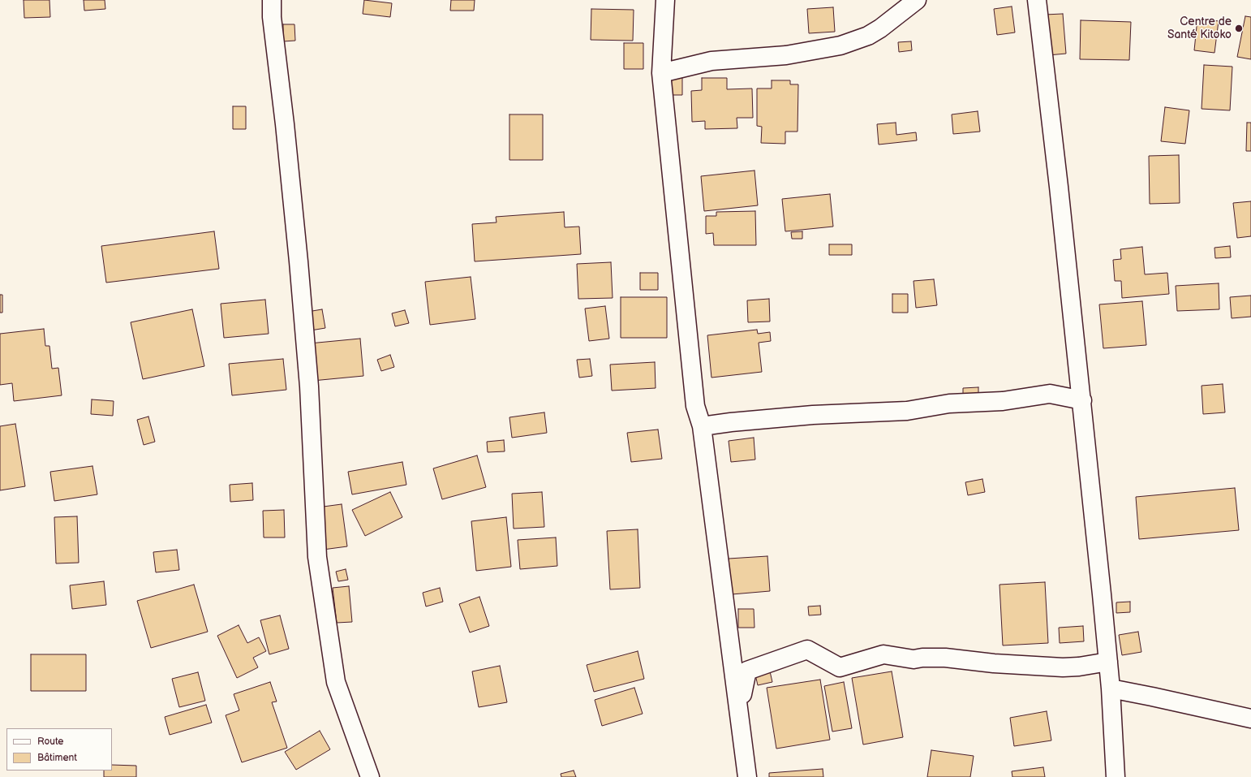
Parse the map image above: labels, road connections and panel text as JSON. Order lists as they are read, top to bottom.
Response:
{
  "places": ["Centre de Santé Kitoko"],
  "legend": ["Route", "Bâtiment"]
}
